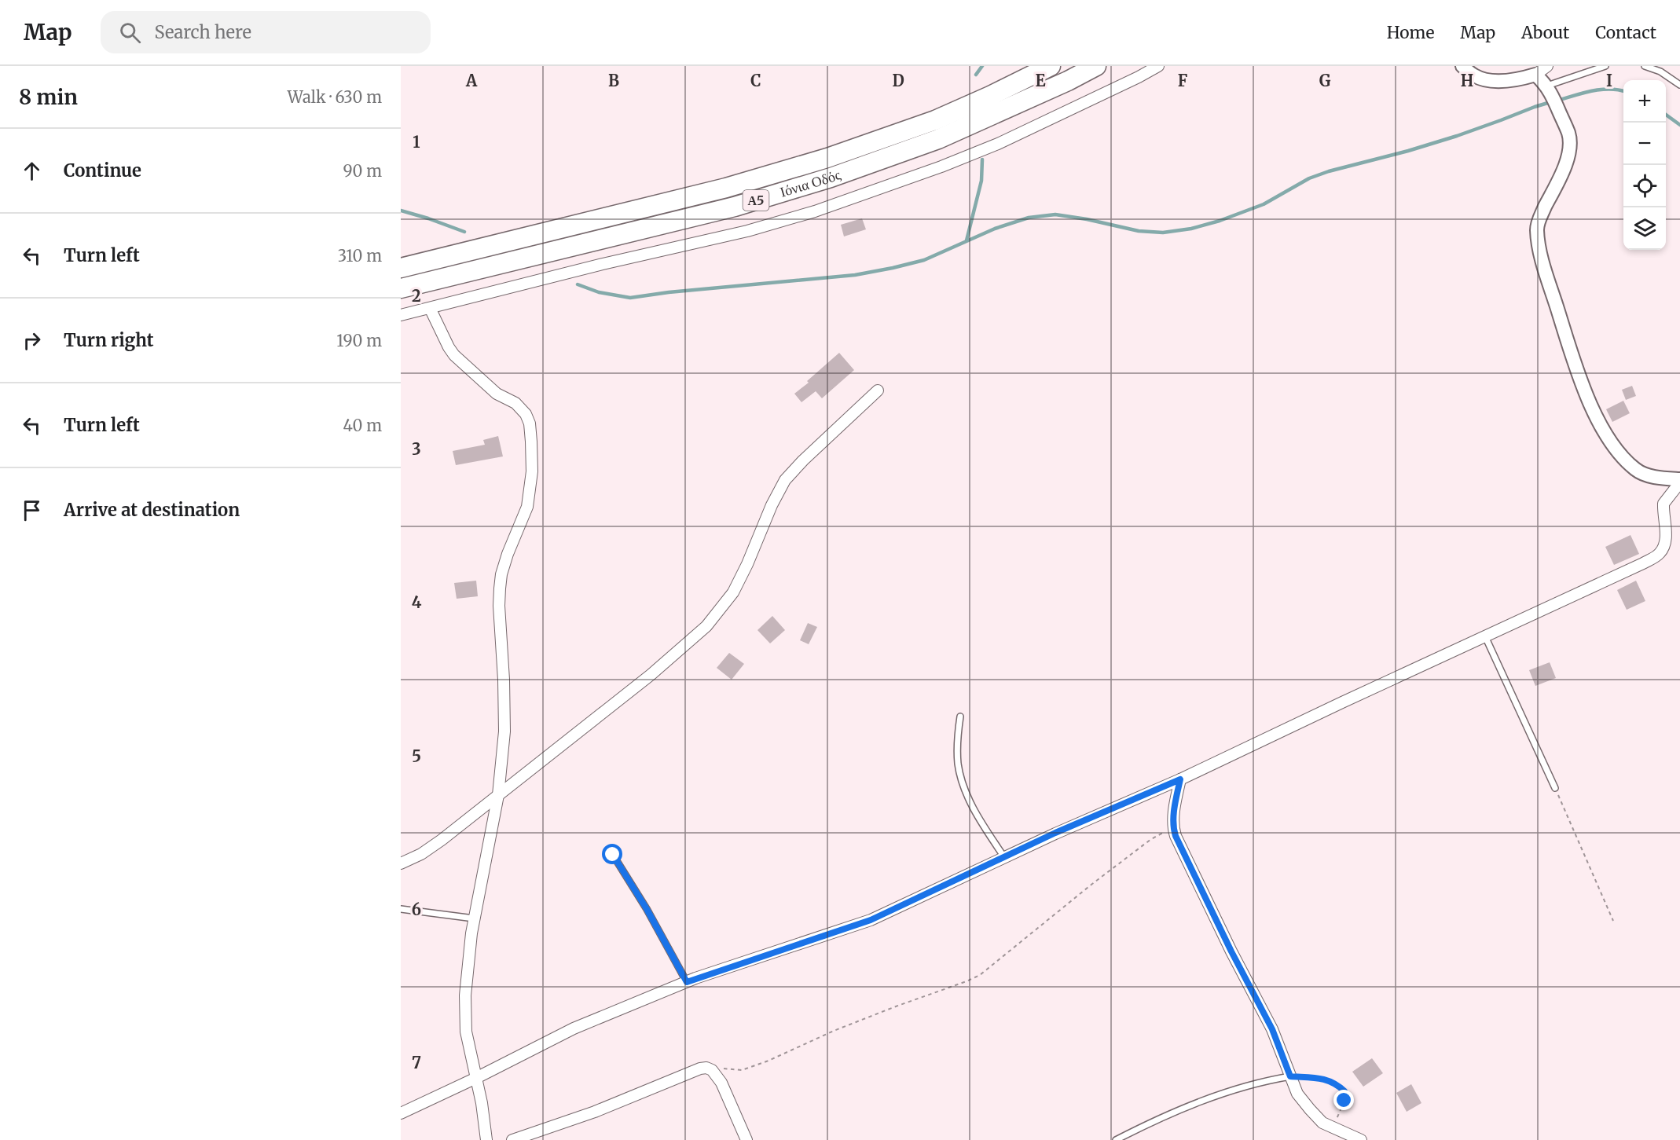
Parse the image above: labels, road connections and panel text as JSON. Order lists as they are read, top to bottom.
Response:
{
  "streets": {
    "highway": ["Ιόνια Οδός", "Α5"]
  },
  "page": {
    "header": "Map",
    "search": "Search here",
    "nav": [
      "Home",
      "Map",
      "About",
      "Contact"
    ],
    "heading": ["8 min", "Walk · 630 m"],
    "map_buttons": ["+", "−"],
    "list": [
      ["Continue", "90 m"],
      ["Turn left", "310 m"],
      ["Turn right", "190 m"],
      ["Turn left", "40 m"],
      "Arrive at destination"
    ]
  },
  "grid": {
    "columns": [
      "A",
      "B",
      "C",
      "D",
      "E",
      "F",
      "G",
      "H",
      "I"
    ],
    "rows": [
      "1",
      "2",
      "3",
      "4",
      "5",
      "6",
      "7"
    ]
  }
}
